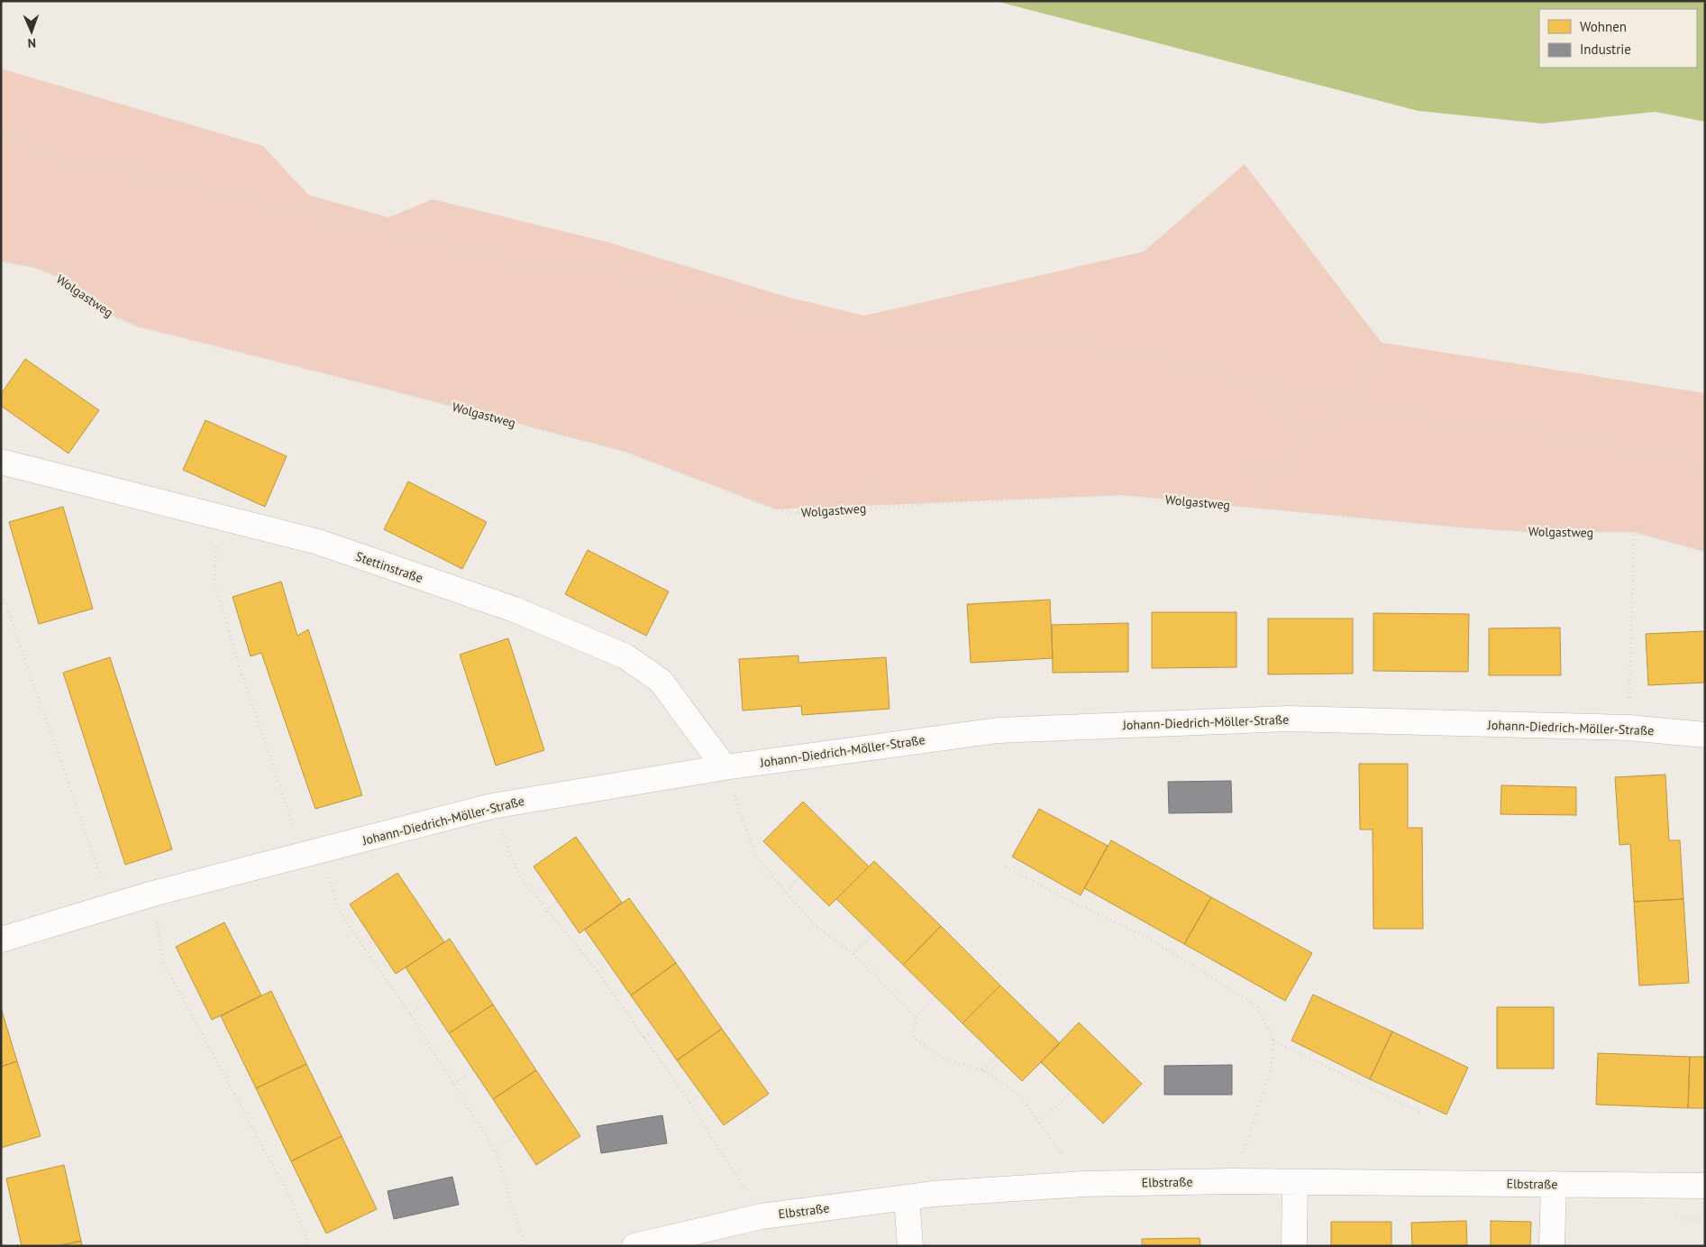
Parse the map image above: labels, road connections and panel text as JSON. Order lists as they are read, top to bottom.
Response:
{
  "streets": {
    "street": ["Stettinstraße", "Johann-Diedrich-Möller-Straße", "Elbstraße"],
    "path": ["Wolgastweg"]
  },
  "crossings": [
    ["Stettinstraße", "Johann-Diedrich-Möller-Straße"]
  ],
  "legend": ["Wohnen", "Industrie"],
  "north": "bottom"
}
